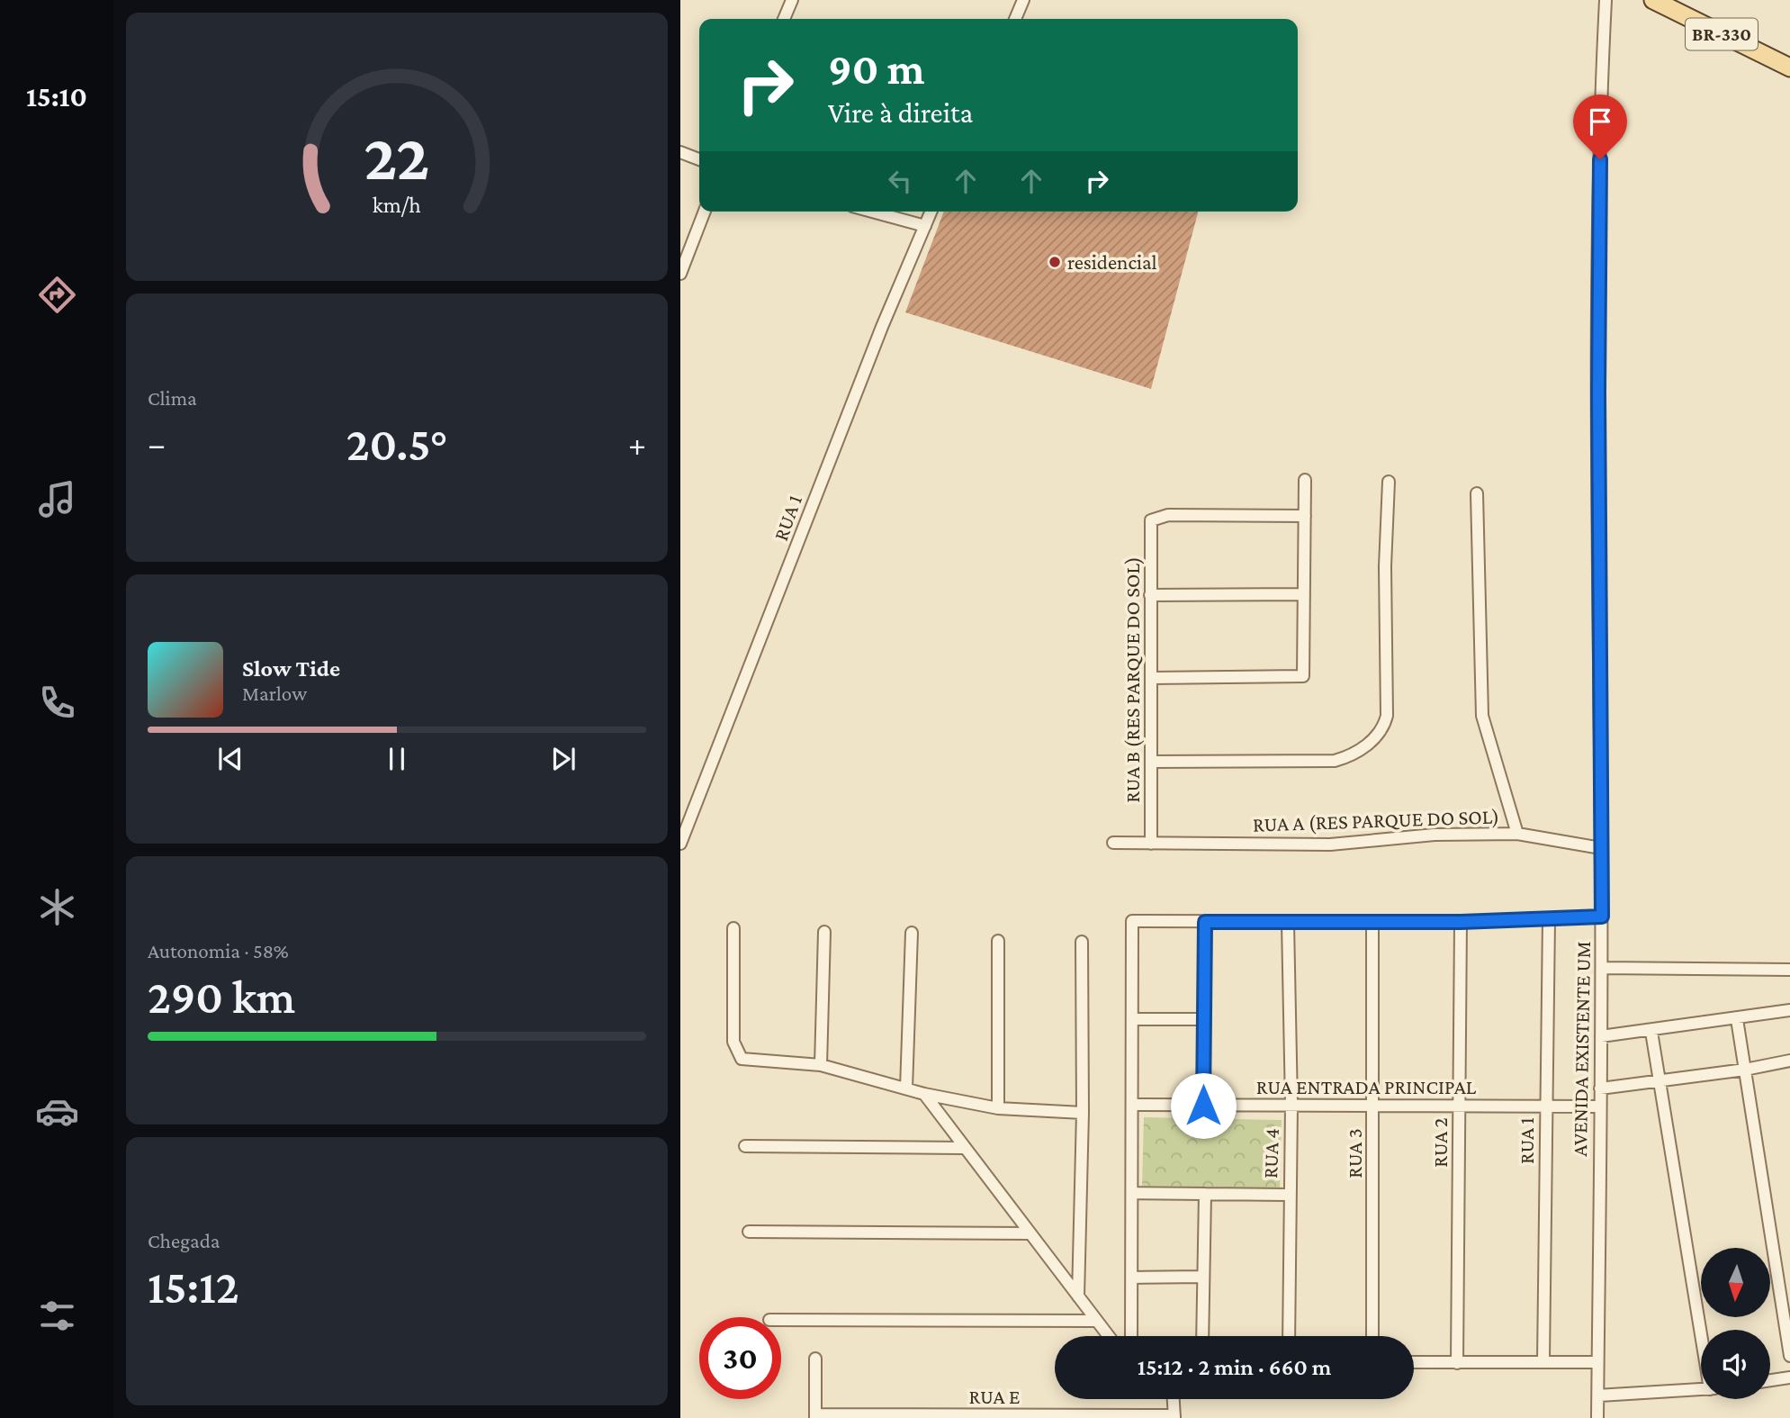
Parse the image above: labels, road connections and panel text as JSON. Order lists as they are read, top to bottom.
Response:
{
  "streets": {
    "main road": ["BR-330"],
    "street": [
      "RUA 1",
      "RUA B (RES PARQUE DO SOL)",
      "RUA A (RES PARQUE DO SOL)",
      "AVENIDA EXISTENTE UM",
      "RUA ENTRADA PRINCIPAL",
      "RUA 2",
      "RUA 4",
      "RUA 3",
      "RUA E"
    ]
  },
  "crossings": [
    ["RUA 1", "RUA ENTRADA PRINCIPAL"],
    ["RUA B (RES PARQUE DO SOL)", "RUA A (RES PARQUE DO SOL)"],
    ["RUA A (RES PARQUE DO SOL)", "AVENIDA EXISTENTE UM"],
    ["AVENIDA EXISTENTE UM", "RUA ENTRADA PRINCIPAL"],
    ["RUA ENTRADA PRINCIPAL", "RUA 2"],
    ["RUA ENTRADA PRINCIPAL", "RUA 4"],
    ["RUA ENTRADA PRINCIPAL", "RUA 3"]
  ],
  "places": ["residencial"],
  "north": "bottom",
  "page": {
    "tabs": "15:10",
    "turn": ["90 m", "Vire à direita"],
    "tile": [
      "Clima",
      ["Autonomia · 58%", "290 km"],
      ["Chegada", "15:12"]
    ],
    "heat": ["−", "20.5°", "+"],
    "song": ["Slow Tide", "Marlow"],
    "limit": "30",
    "trip": "15:12 · 2 min · 660 m",
    "gauge": ["22", "km/h"]
  }
}
